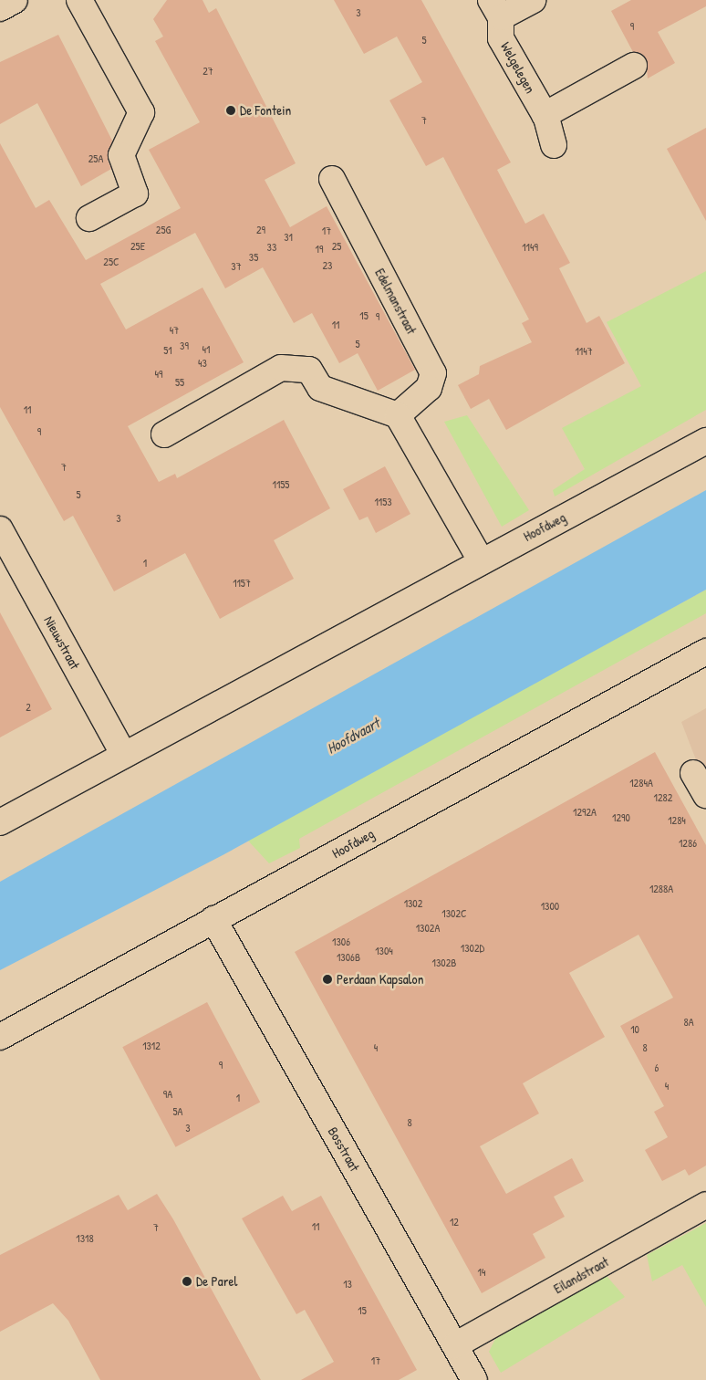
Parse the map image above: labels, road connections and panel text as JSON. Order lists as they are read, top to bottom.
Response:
{
  "streets": {
    "street": [
      "Welgelegen",
      "Edelmanstraat",
      "Hoofdweg",
      "Nieuwstraat",
      "Bosstraat",
      "Eilandstraat"
    ]
  },
  "crossings": [
    ["Hoofdweg", "Nieuwstraat"],
    ["Hoofdweg", "Bosstraat"],
    ["Bosstraat", "Eilandstraat"]
  ],
  "water": ["Hoofdvaart"],
  "places": ["De Fontein", "Perdaan Kapsalon", "De Parel"],
  "house_numbers": [
    "3",
    "9",
    "5",
    "27",
    "7",
    "25A",
    "25G",
    "29",
    "17",
    "31",
    "25E",
    "25",
    "33",
    "1149",
    "19",
    "35",
    "25C",
    "23",
    "37",
    "15",
    "9",
    "11",
    "47",
    "5",
    "39",
    "41",
    "51",
    "1147",
    "43",
    "49",
    "55",
    "11",
    "9",
    "7",
    "1155",
    "5",
    "1153",
    "3",
    "1",
    "1157",
    "2",
    "1284A",
    "1282",
    "1292A",
    "1290",
    "1284",
    "1286",
    "1288A",
    "1302",
    "1300",
    "1302C",
    "1302A",
    "1306",
    "1302D",
    "1304",
    "1306B",
    "1302B",
    "8A",
    "10",
    "1312",
    "4",
    "8",
    "9",
    "6",
    "4",
    "9A",
    "1",
    "5A",
    "8",
    "3",
    "12",
    "11",
    "7",
    "1318",
    "14",
    "13",
    "15",
    "17"
  ]
}
